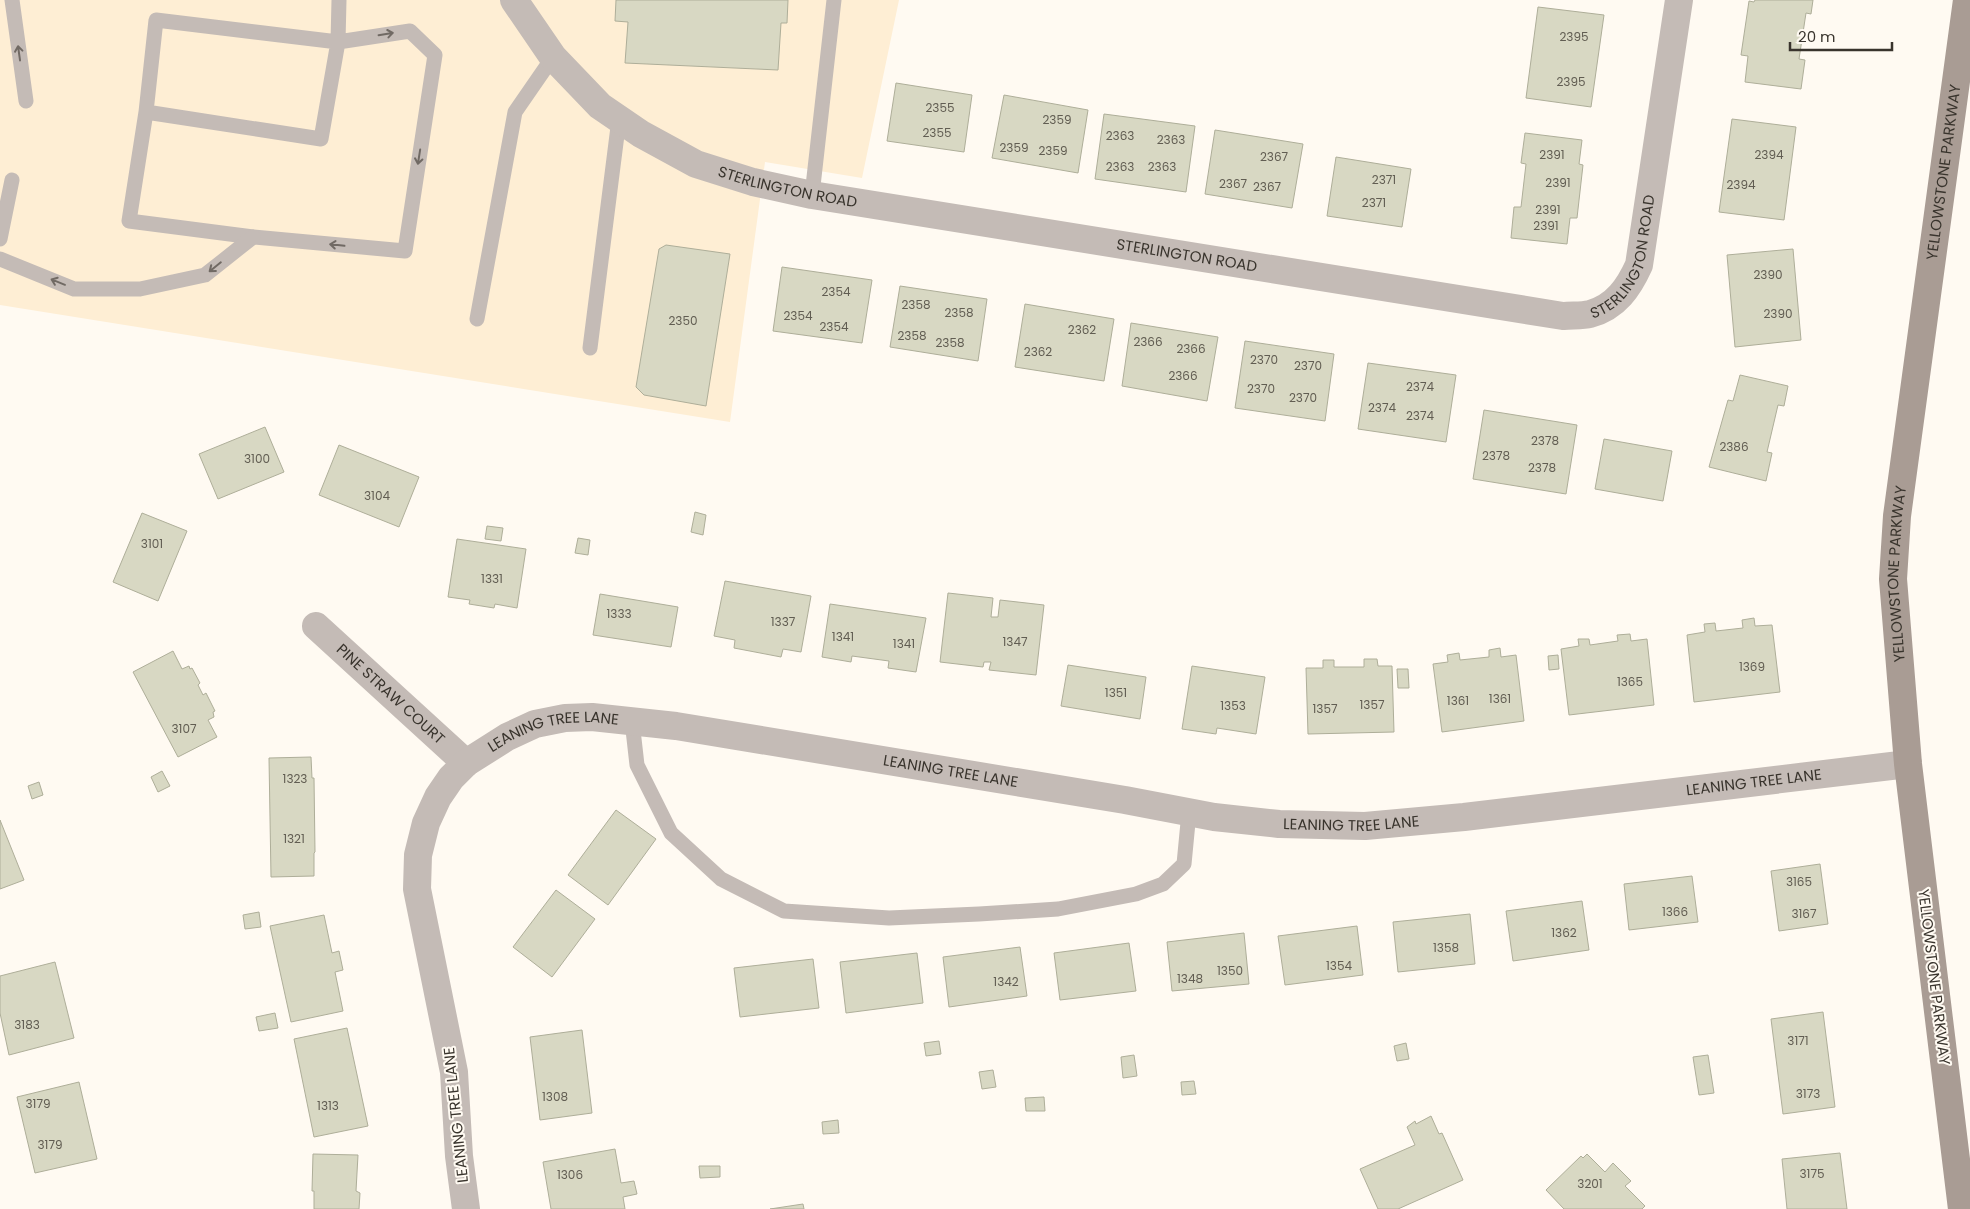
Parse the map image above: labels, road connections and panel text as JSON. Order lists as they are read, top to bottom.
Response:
{
  "streets": {
    "street": [
      "YELLOWSTONE PARKWAY",
      "STERLINGTON ROAD",
      "PINE STRAW COURT",
      "LEANING TREE LANE"
    ]
  },
  "crossings": [
    ["YELLOWSTONE PARKWAY", "LEANING TREE LANE"],
    ["PINE STRAW COURT", "LEANING TREE LANE"]
  ],
  "house_numbers": [
    "2395",
    "2395",
    "2355",
    "2359",
    "2355",
    "2363",
    "2363",
    "2359",
    "2359",
    "2391",
    "2394",
    "2367",
    "2363",
    "2363",
    "2371",
    "2391",
    "2367",
    "2394",
    "2367",
    "2371",
    "2391",
    "2391",
    "2390",
    "2354",
    "2358",
    "2358",
    "2390",
    "2354",
    "2350",
    "2354",
    "2362",
    "2358",
    "2366",
    "2358",
    "2366",
    "2362",
    "2370",
    "2370",
    "2366",
    "2374",
    "2370",
    "2370",
    "2374",
    "2374",
    "2378",
    "2386",
    "2378",
    "3100",
    "2378",
    "3104",
    "3101",
    "1331",
    "1333",
    "1337",
    "1341",
    "1347",
    "1341",
    "1369",
    "1365",
    "1351",
    "1361",
    "1361",
    "1357",
    "1353",
    "1357",
    "3107",
    "1323",
    "1321",
    "3165",
    "1366",
    "3167",
    "1362",
    "1358",
    "1354",
    "1350",
    "1348",
    "1342",
    "3183",
    "3171",
    "3173",
    "1308",
    "3179",
    "1313",
    "3179",
    "3175",
    "1306",
    "3201"
  ],
  "scale_bar": "20 m"
}
